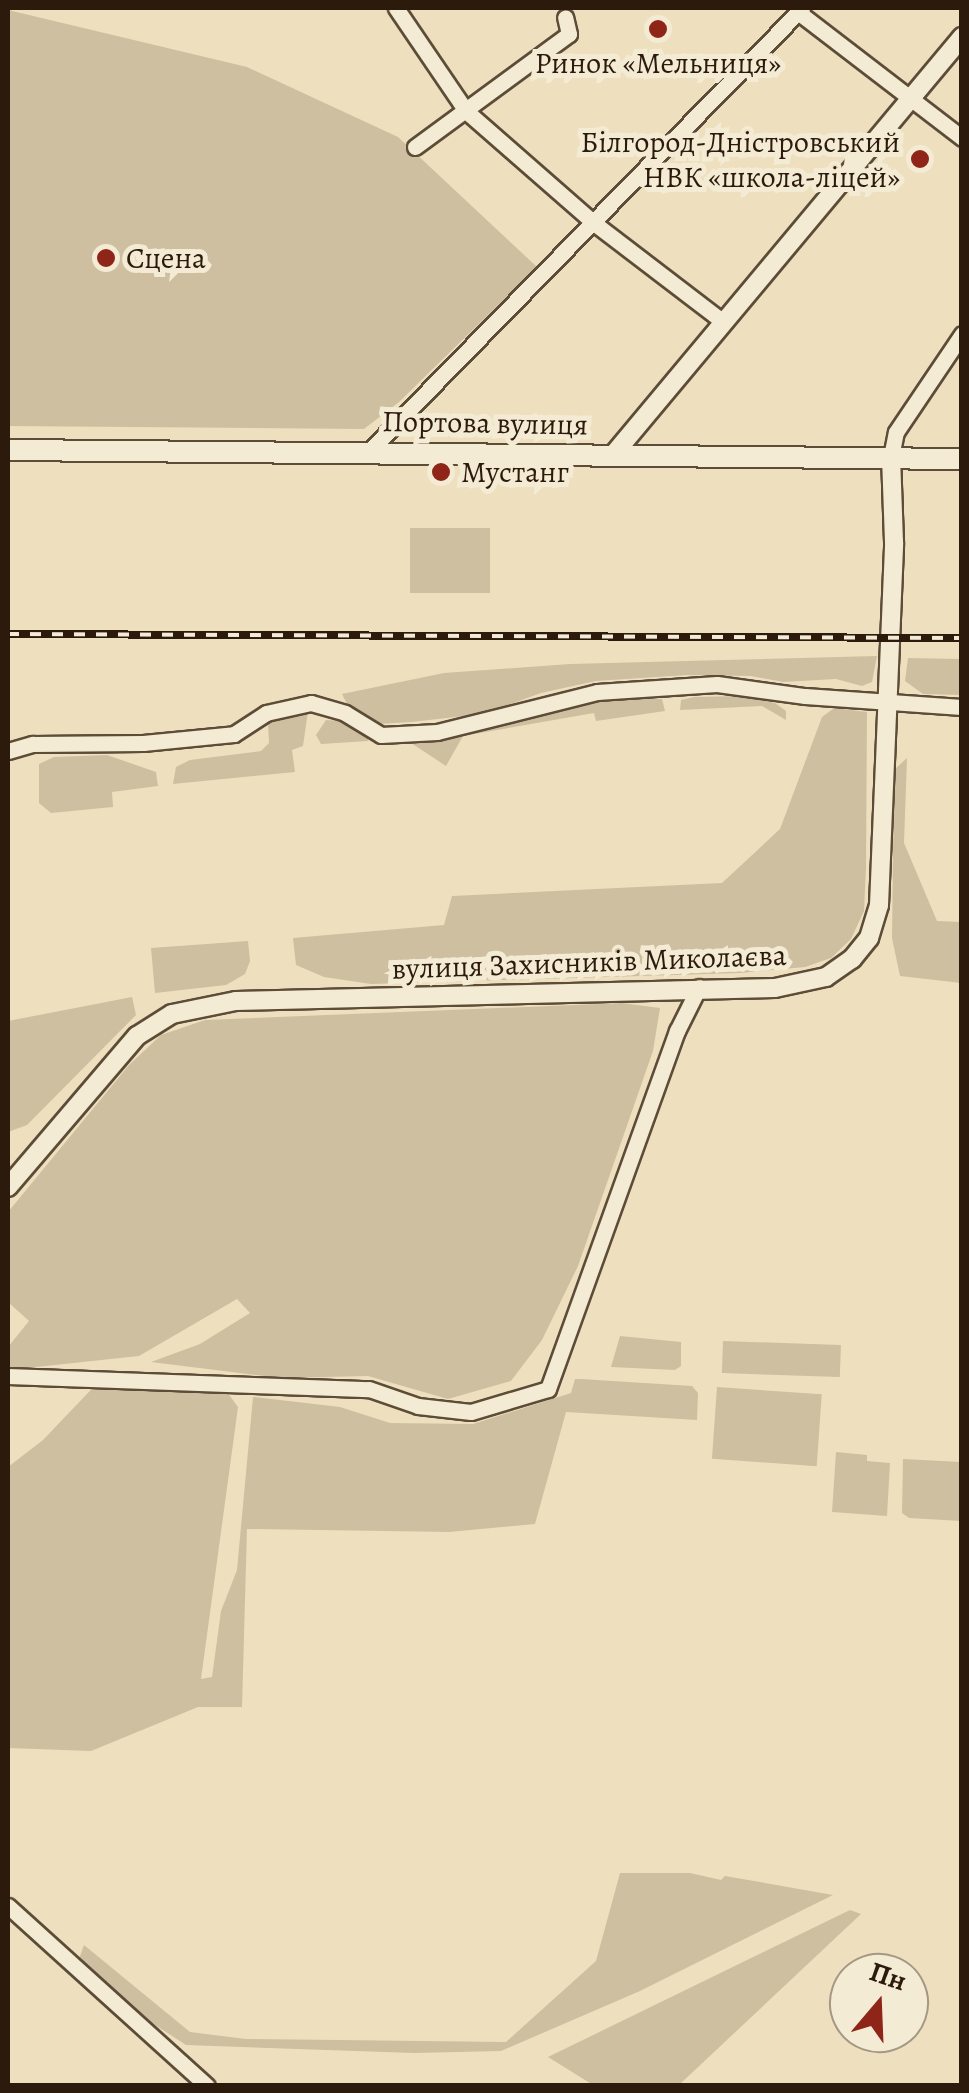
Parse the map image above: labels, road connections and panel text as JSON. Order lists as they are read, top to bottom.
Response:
{
  "streets": {
    "main road": ["Портова вулиця"],
    "street": ["вулиця Захисників Миколаєва"]
  },
  "crossings": [
    ["Портова вулиця", "вулиця Захисників Миколаєва"]
  ],
  "places": [
    "Ринок «Мельниця»",
    "Білгород-Дністровський НВК «школа-ліцей»",
    "Сцена",
    "Мустанг"
  ],
  "north": "top"
}
